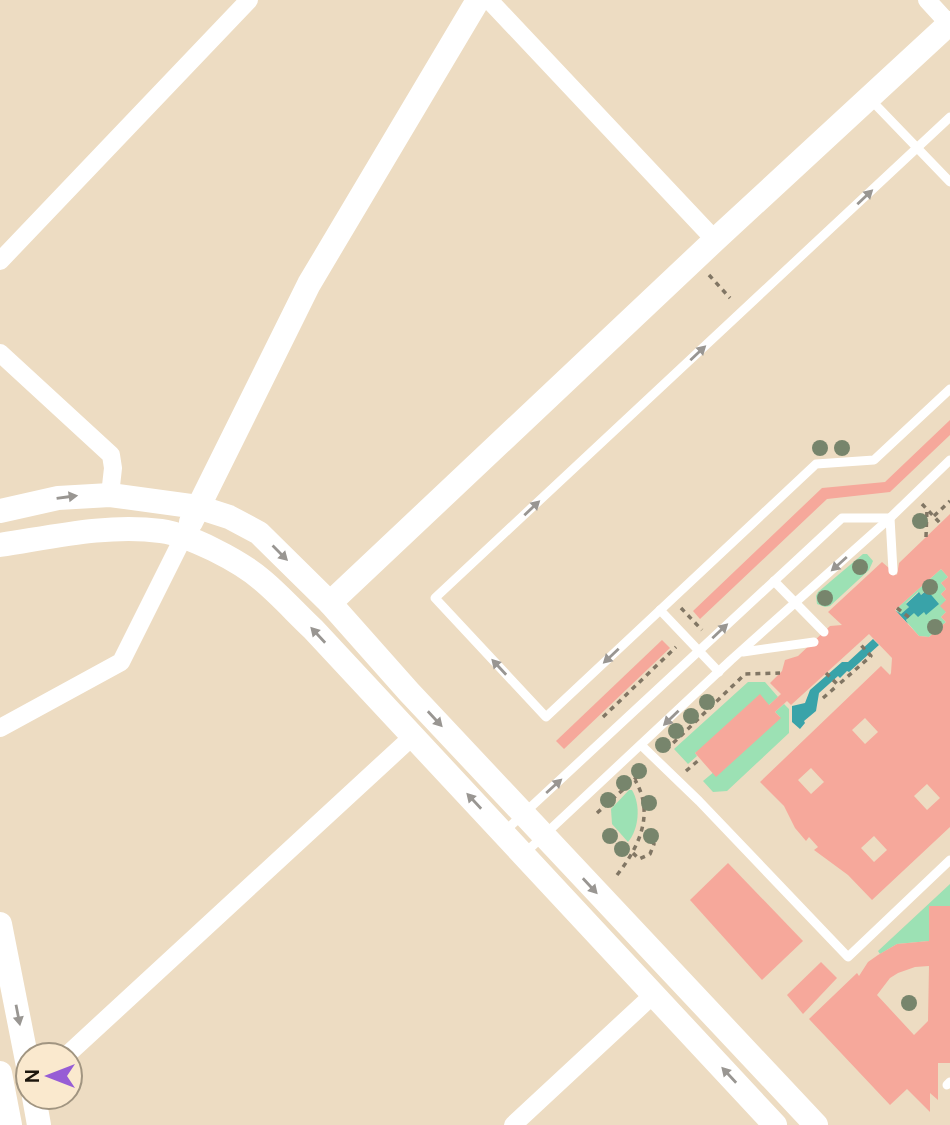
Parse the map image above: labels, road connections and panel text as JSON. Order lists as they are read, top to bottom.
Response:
{
  "north": "left"
}
